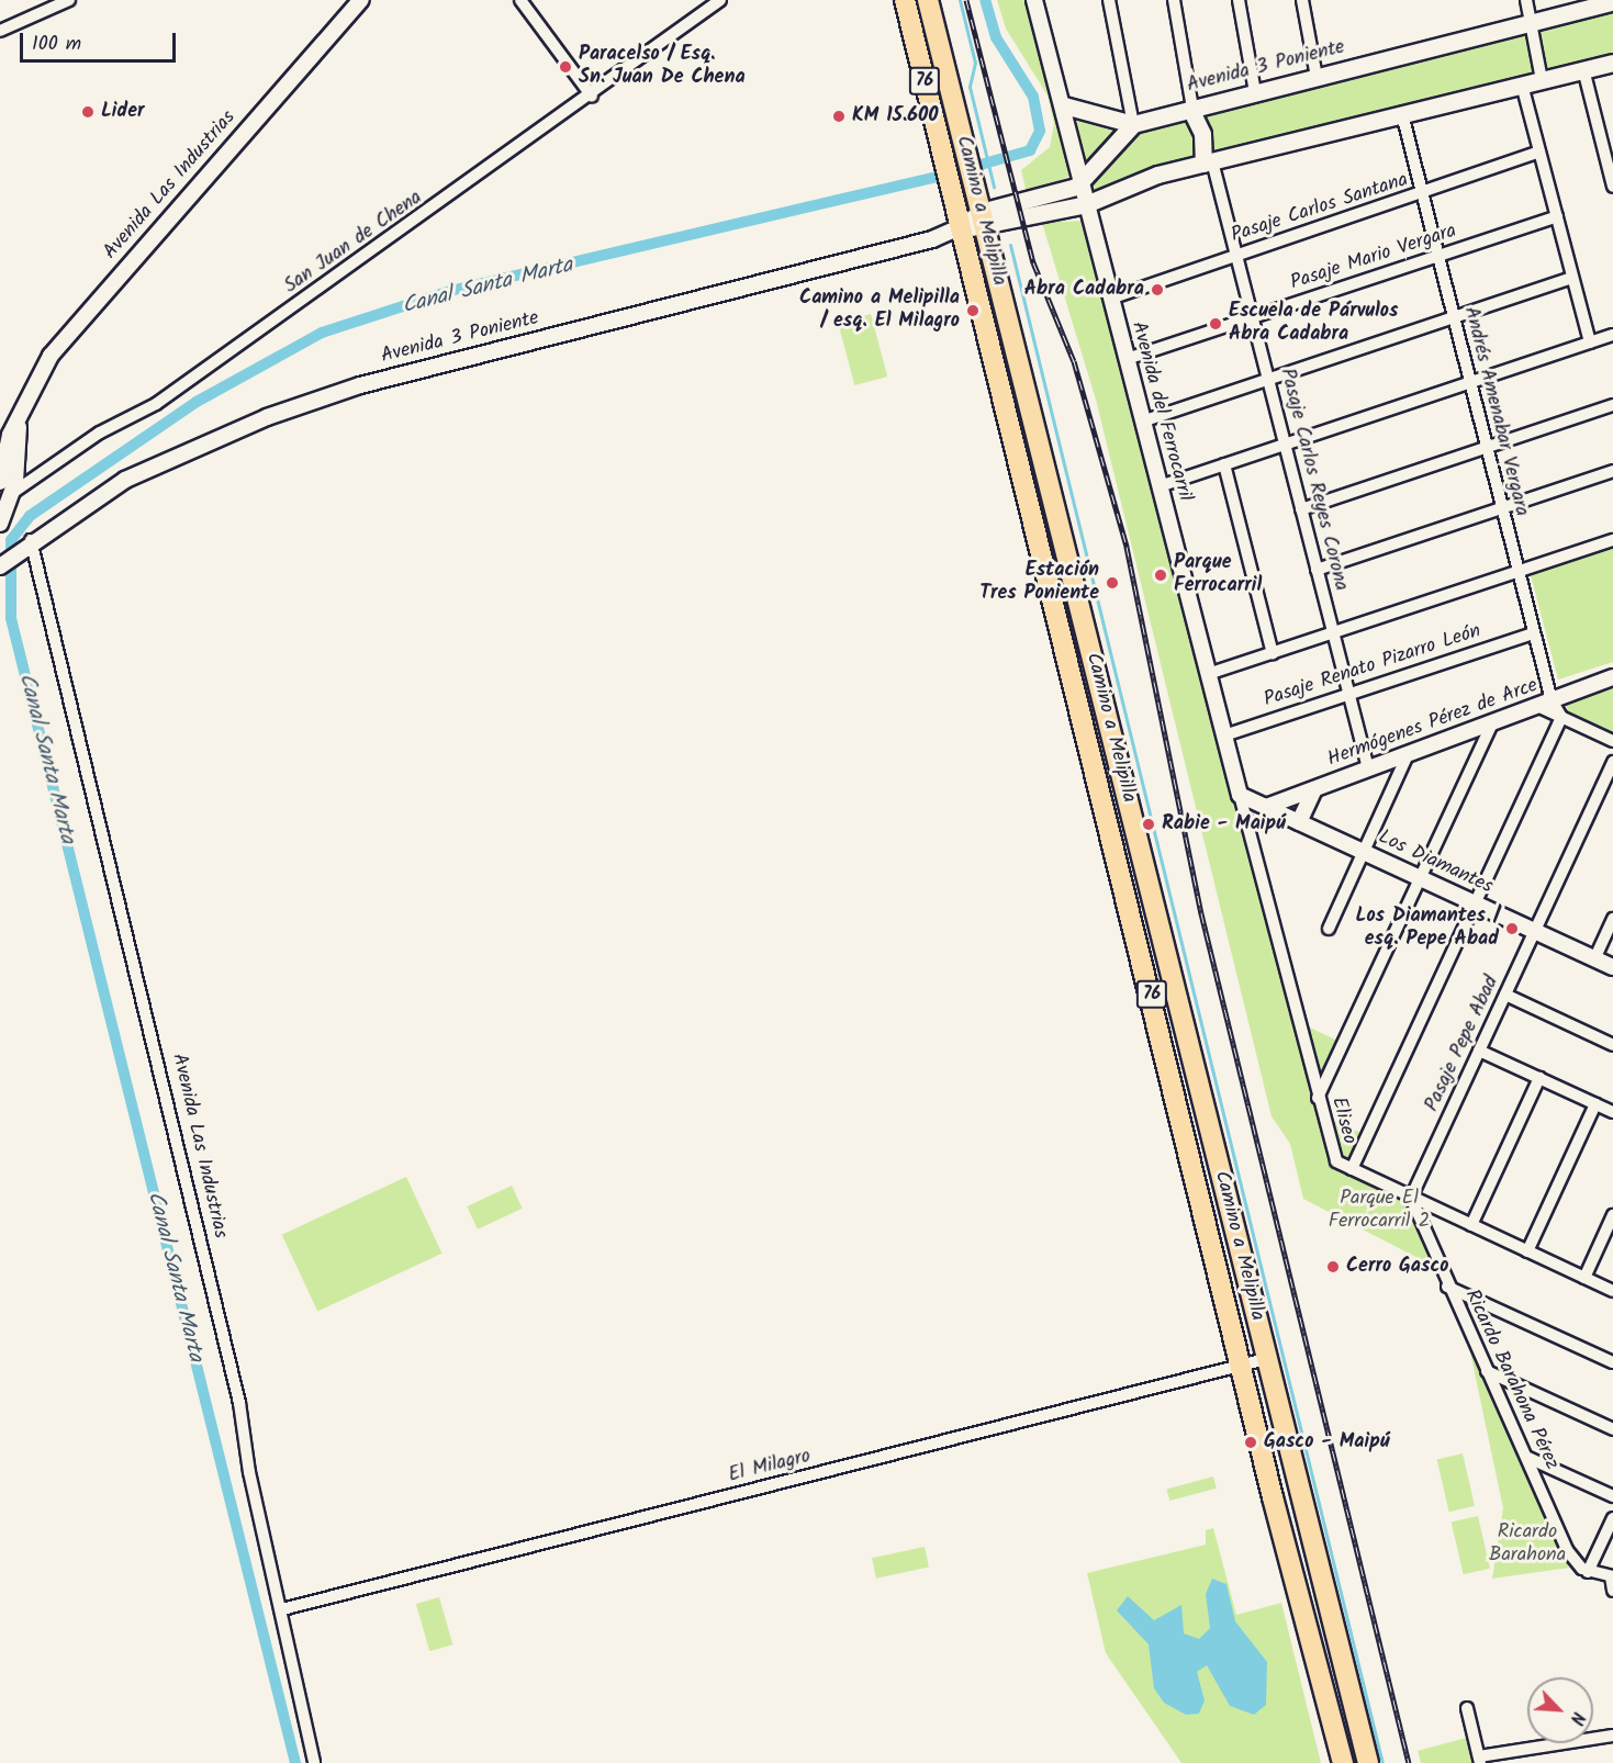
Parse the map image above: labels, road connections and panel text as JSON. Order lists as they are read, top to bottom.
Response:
{
  "streets": {
    "main road": ["Avenida 3 Poniente", "76", "Camino a Melipilla"],
    "street": [
      "Avenida Las Industrias",
      "Pasaje Carlos Santana",
      "San Juan de Chena",
      "Pasaje Mario Vergara",
      "Avenida del Ferrocarril",
      "Andrés Amenabar Vergara",
      "Pasaje Carlos Reyes Corona",
      "Pasaje Renato Pizarro León",
      "Hermógenes Pérez de Arce",
      "Los Diamantes",
      "Pasaje Pepe Abad",
      "Eliseo",
      "Ricardo Barahona Pérez",
      "El Milagro"
    ]
  },
  "crossings": [
    ["Avenida 3 Poniente", "Avenida Las Industrias"],
    ["Avenida 3 Poniente", "Camino a Melipilla"],
    ["Avenida 3 Poniente", "Avenida del Ferrocarril"],
    ["Avenida 3 Poniente", "Andrés Amenabar Vergara"],
    ["Avenida 3 Poniente", "Pasaje Carlos Reyes Corona"],
    ["Avenida Las Industrias", "San Juan de Chena"],
    ["Avenida Las Industrias", "El Milagro"],
    ["Pasaje Carlos Santana", "Avenida del Ferrocarril"],
    ["Pasaje Carlos Santana", "Andrés Amenabar Vergara"],
    ["Pasaje Carlos Santana", "Pasaje Carlos Reyes Corona"],
    ["Camino a Melipilla", "El Milagro"],
    ["Pasaje Mario Vergara", "Avenida del Ferrocarril"],
    ["Pasaje Mario Vergara", "Andrés Amenabar Vergara"],
    ["Pasaje Mario Vergara", "Pasaje Carlos Reyes Corona"],
    ["Avenida del Ferrocarril", "Pasaje Renato Pizarro León"],
    ["Avenida del Ferrocarril", "Los Diamantes"],
    ["Avenida del Ferrocarril", "Eliseo"],
    ["Andrés Amenabar Vergara", "Pasaje Renato Pizarro León"],
    ["Andrés Amenabar Vergara", "Hermógenes Pérez de Arce"],
    ["Pasaje Carlos Reyes Corona", "Pasaje Renato Pizarro León"],
    ["Pasaje Carlos Reyes Corona", "Hermógenes Pérez de Arce"],
    ["Hermógenes Pérez de Arce", "Los Diamantes"],
    ["Los Diamantes", "Pasaje Pepe Abad"],
    ["Los Diamantes", "Eliseo"],
    ["Pasaje Pepe Abad", "Eliseo"],
    ["Pasaje Pepe Abad", "Ricardo Barahona Pérez"],
    ["Eliseo", "Ricardo Barahona Pérez"]
  ],
  "water": ["Canal Santa Marta"],
  "parks": ["Parque El Ferrocarril 2", "Ricardo Barahona"],
  "places": [
    "Paracelso / Esq. Sn. Juan De Chena",
    "Lider",
    "KM 15.600",
    "Abra Cadabra",
    "Camino a Melipilla / esq. El Milagro",
    "Escuela de Párvulos Abra Cadabra",
    "Parque Ferrocarril",
    "Estación Tres Poniente",
    "Rabie - Maipú",
    "Los Diamantes / esq. Pepe Abad",
    "Cerro Gasco",
    "Gasco - Maipú"
  ],
  "scale_bar": "100 m",
  "north": "bottom right"
}
